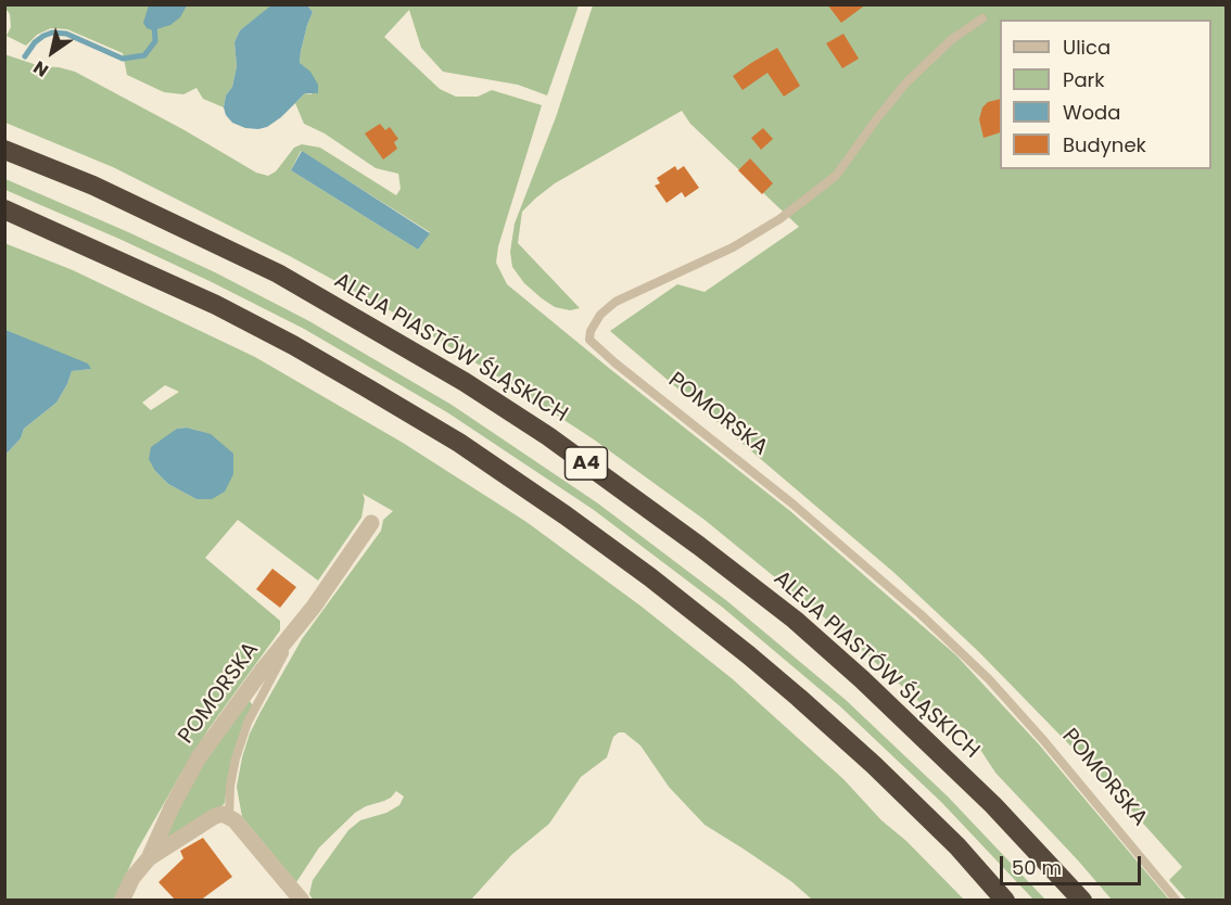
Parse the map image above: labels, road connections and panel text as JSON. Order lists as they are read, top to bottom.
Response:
{
  "streets": {
    "highway": ["ALEJA PIASTÓW ŚLĄSKICH", "A4"],
    "street": ["POMORSKA"]
  },
  "legend": [
    "Ulica",
    "Park",
    "Woda",
    "Budynek"
  ],
  "scale_bar": "50 m",
  "north": "bottom left"
}
